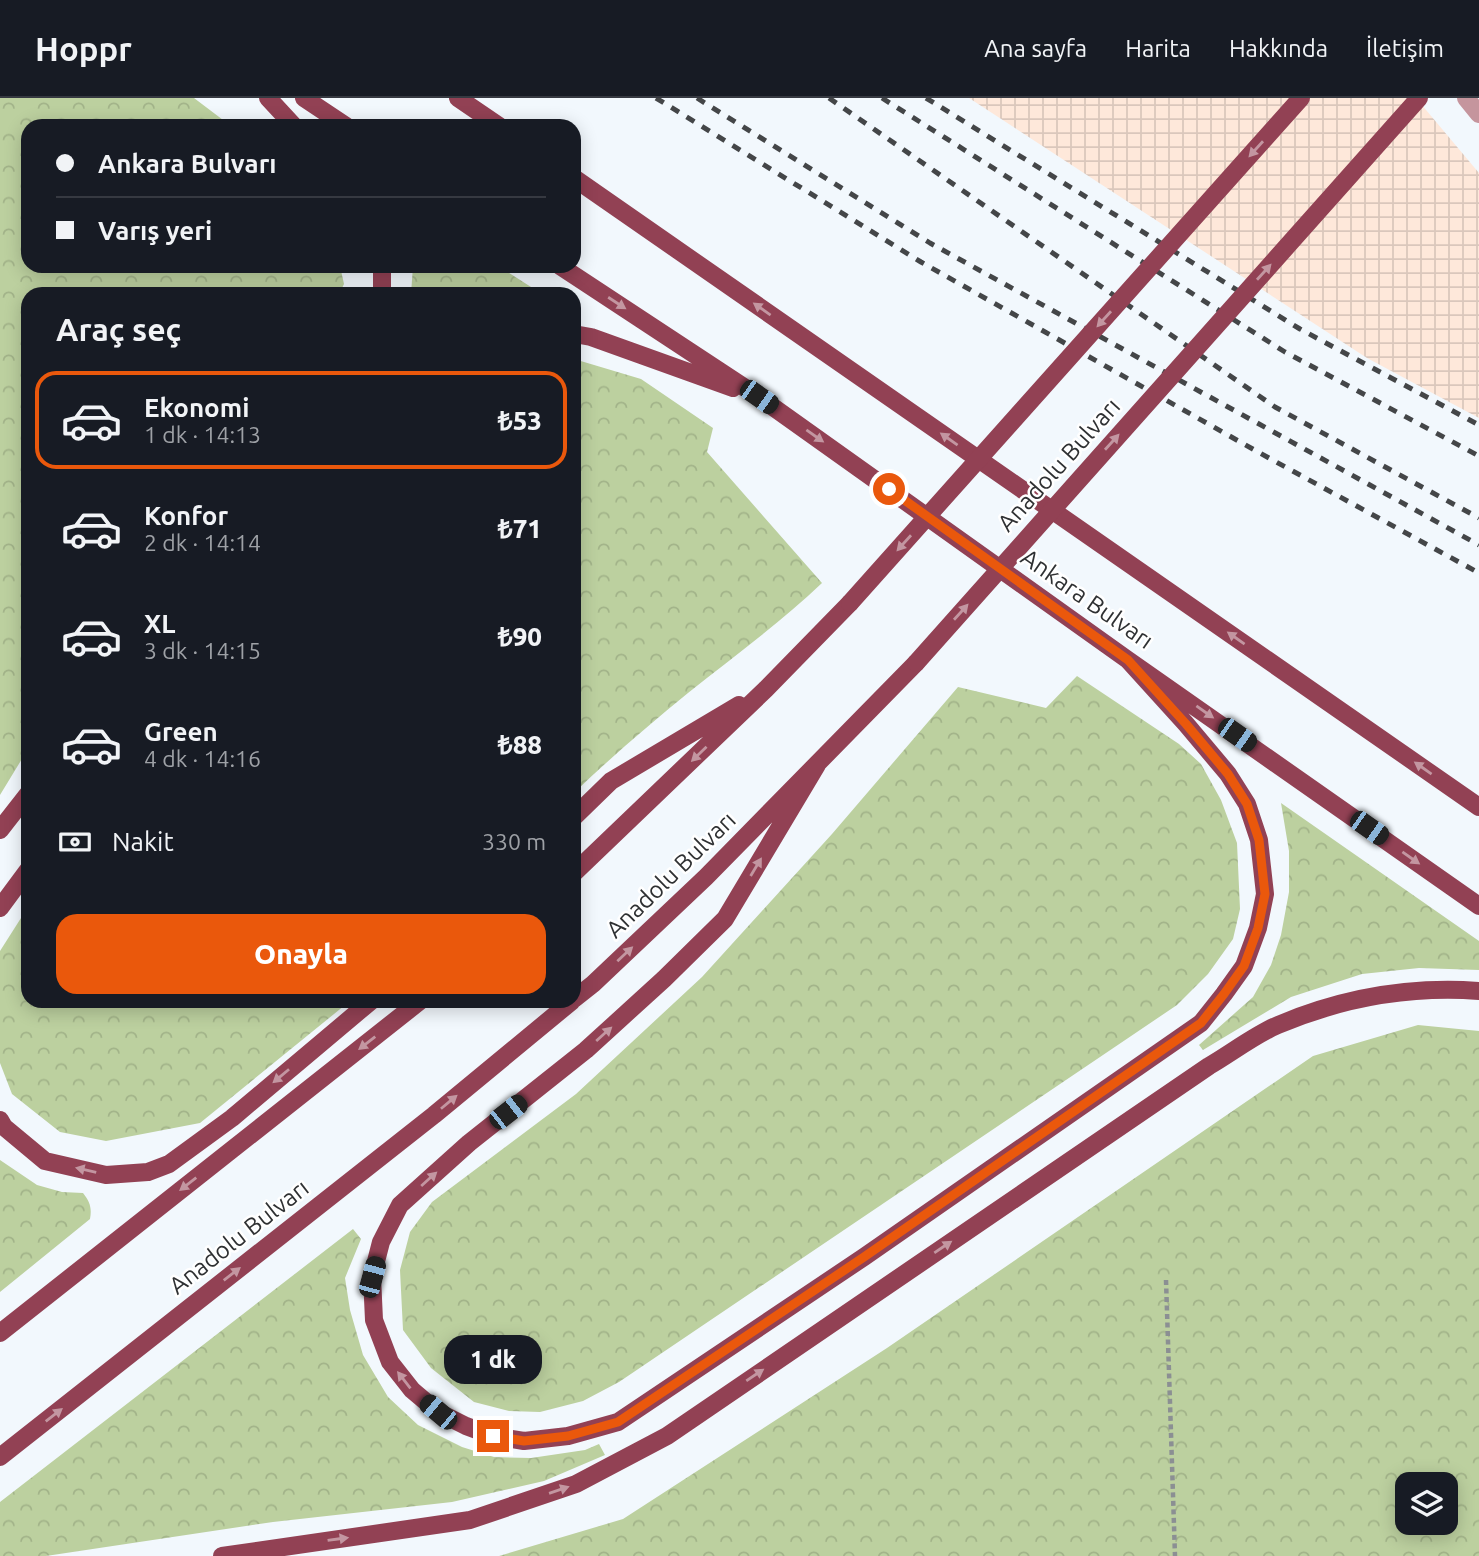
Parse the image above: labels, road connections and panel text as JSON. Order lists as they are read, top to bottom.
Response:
{
  "streets": {
    "main road": ["Anadolu Bulvarı", "Ankara Bulvarı"]
  },
  "page": {
    "header": "Hoppr",
    "nav": [
      "Ana sayfa",
      "Harita",
      "Hakkında",
      "İletişim"
    ],
    "banner": ["Ankara Bulvarı", "Varış yeri"],
    "heading": "Araç seç",
    "list": [
      {
        "name": "Ekonomi",
        "note": "1 dk · 14:13",
        "value": "₺53"
      },
      {
        "name": "Konfor",
        "note": "2 dk · 14:14",
        "value": "₺71"
      },
      {
        "name": "XL",
        "note": "3 dk · 14:15",
        "value": "₺90"
      },
      {
        "name": "Green",
        "note": "4 dk · 14:16",
        "value": "₺88"
      }
    ],
    "pay": ["Nakit", "330 m"],
    "buttons": "Onayla",
    "bubble": "1 dk"
  }
}
